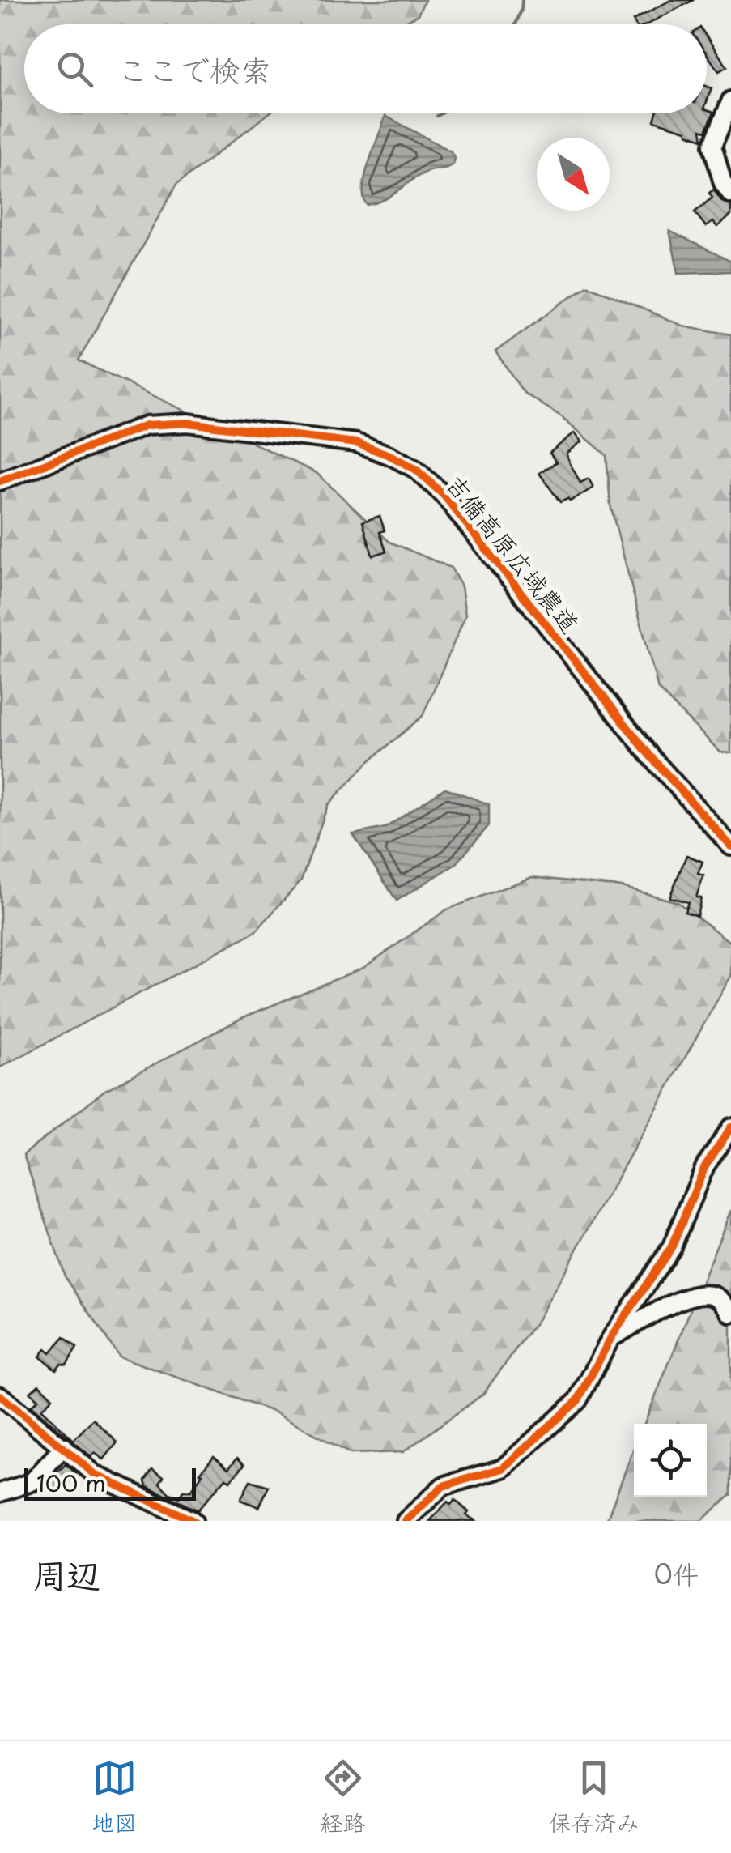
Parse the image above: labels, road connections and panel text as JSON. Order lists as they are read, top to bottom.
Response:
{
  "streets": {
    "street": ["吉備高原広域農道"]
  },
  "scale_bar": "100 m",
  "north": "bottom right",
  "page": {
    "search": "ここで検索",
    "scale": "100 m",
    "heading": ["周辺", "0件"],
    "nav": ["地図", "経路", "保存済み"]
  }
}
